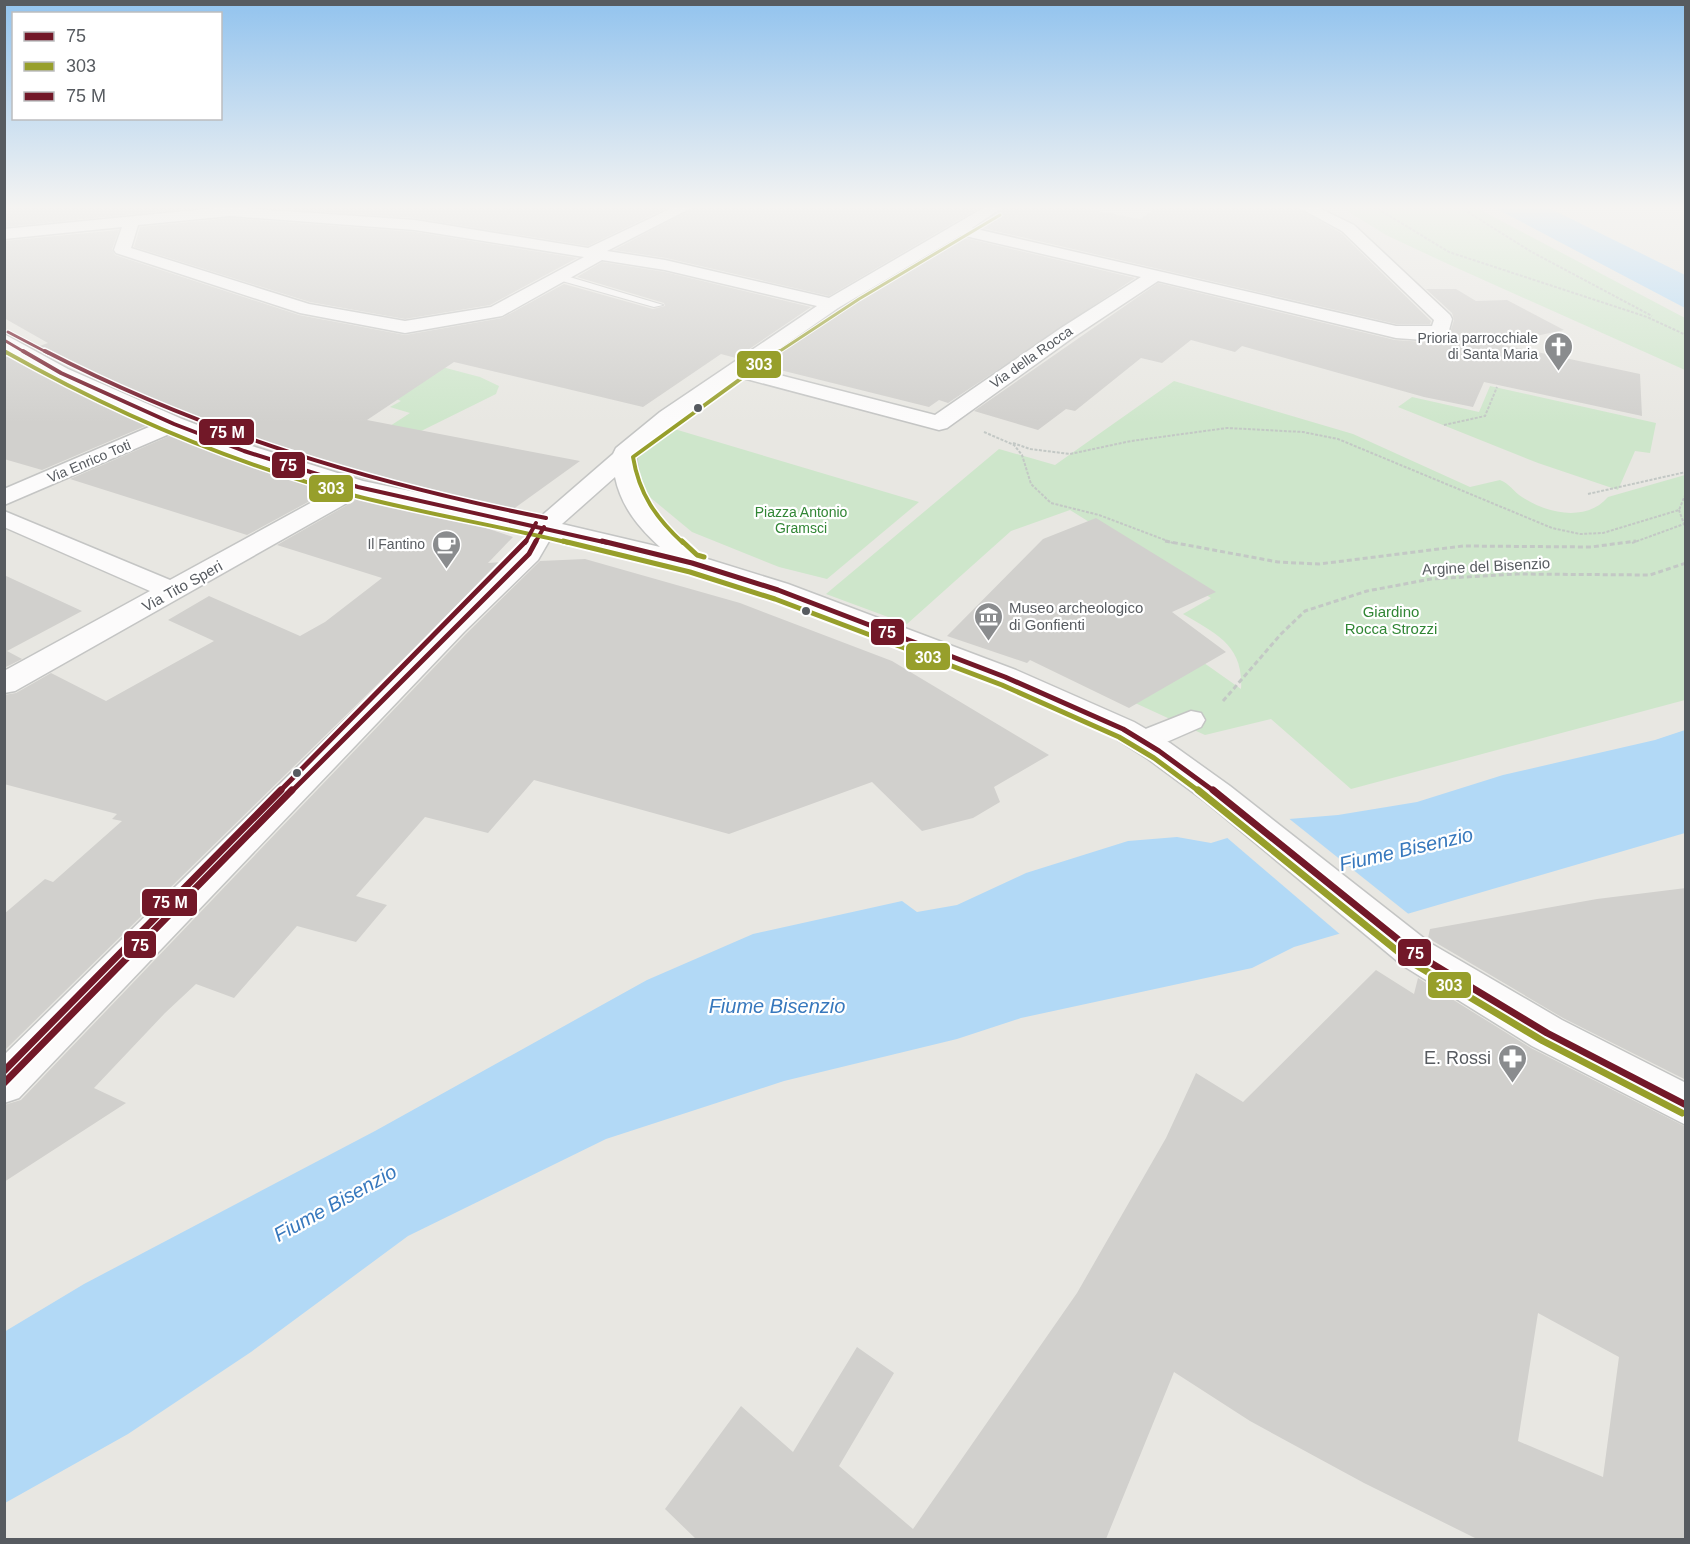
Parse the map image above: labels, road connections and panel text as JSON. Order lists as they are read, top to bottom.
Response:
{
  "streets": {
    "street": ["Via della Rocca", "Via Enrico Toti", "Via Tito Speri"],
    "path": ["Argine del Bisenzio"]
  },
  "water": ["Fiume Bisenzio"],
  "parks": ["Piazza Antonio Gramsci", "Giardino Rocca Strozzi"],
  "places": {
    "church": ["Prioria parrocchiale di Santa Maria"],
    "cafe": ["Il Fantino"],
    "museum": ["Museo archeologico di Gonfienti"],
    "pharmacy": ["E. Rossi"]
  },
  "lines": ["transit line 303", "transit line 75"],
  "legend": ["75", "303", "75 M"]
}
